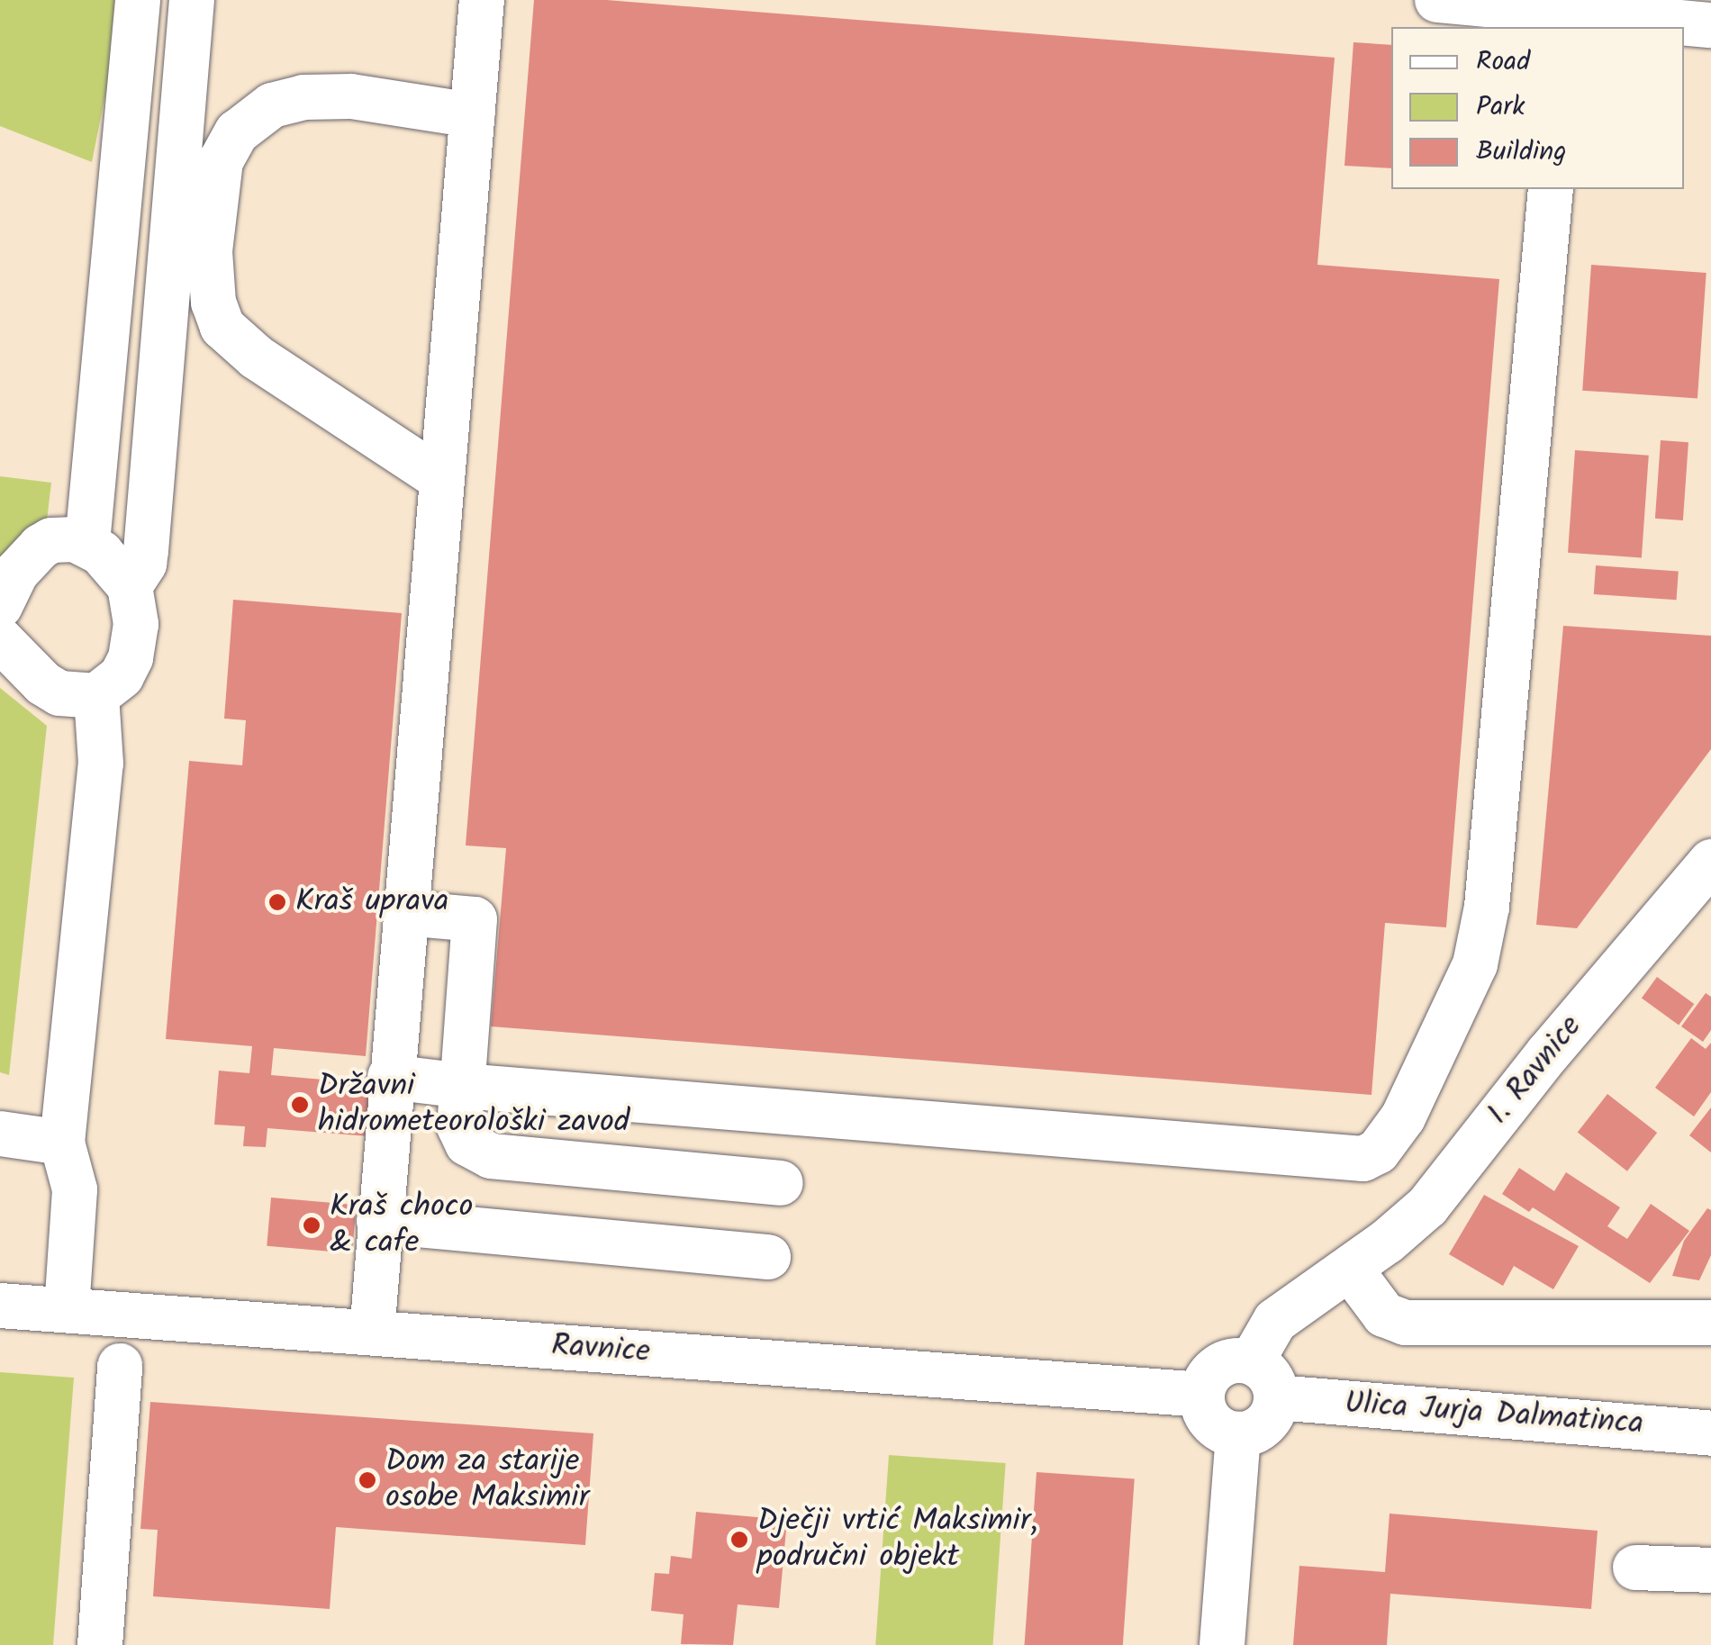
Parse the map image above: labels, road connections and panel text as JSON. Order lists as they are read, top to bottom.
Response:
{
  "streets": {
    "street": ["I. Ravnice", "Ravnice", "Ulica Jurja Dalmatinca"]
  },
  "crossings": [
    ["I. Ravnice", "Ravnice"],
    ["I. Ravnice", "Ulica Jurja Dalmatinca"],
    ["Ravnice", "Ulica Jurja Dalmatinca"]
  ],
  "places": [
    "Kraš uprava",
    "Državni hidrometeorološki zavod",
    "Kraš choco & cafe",
    "Dom za starije osobe Maksimir",
    "Dječji vrtić Maksimir, područni objekt"
  ],
  "legend": ["Road", "Park", "Building"]
}
